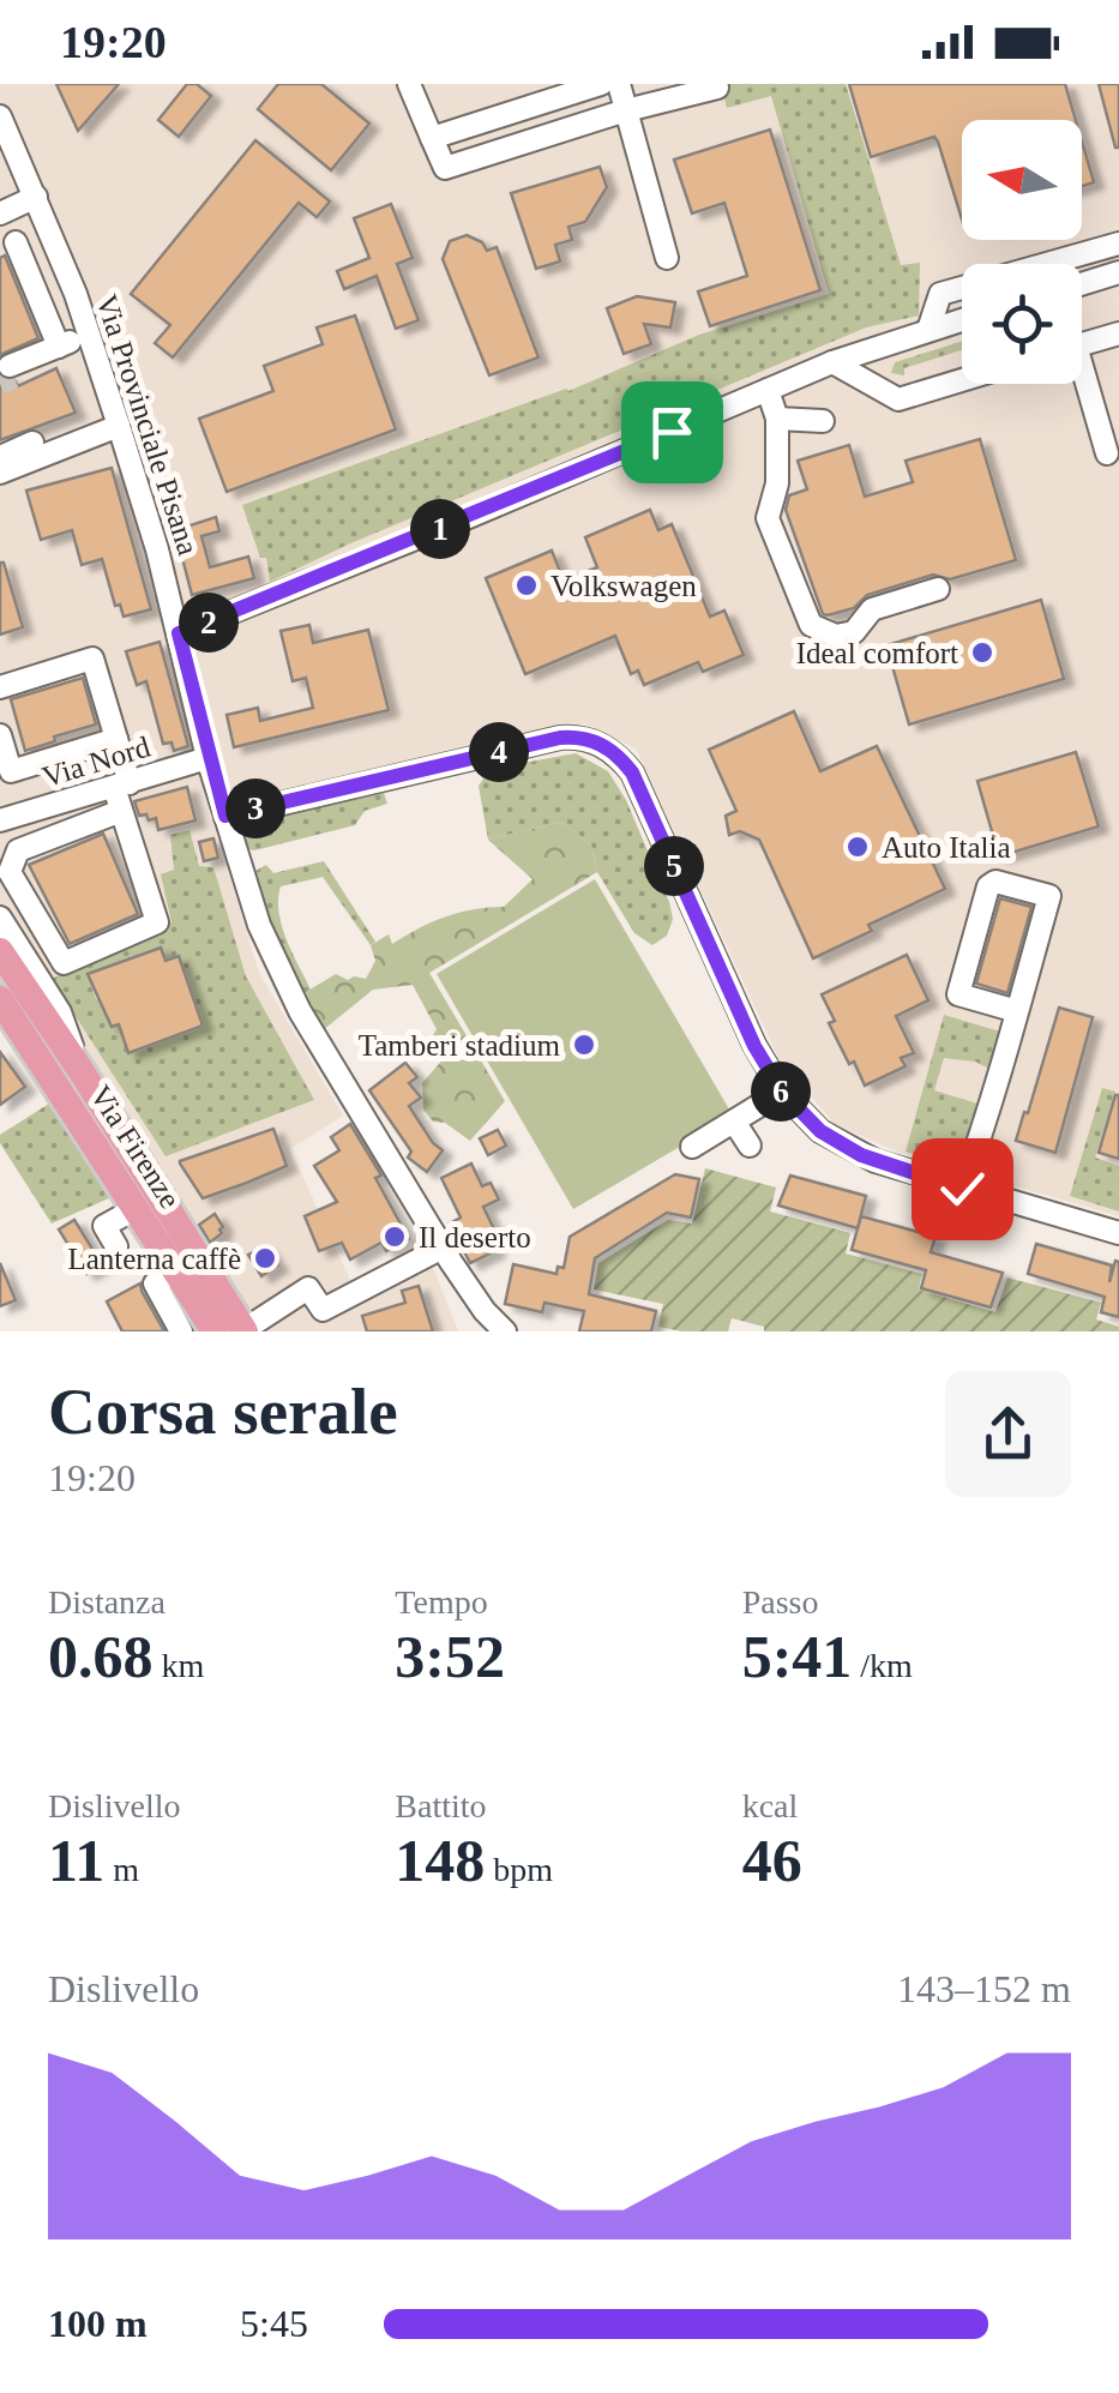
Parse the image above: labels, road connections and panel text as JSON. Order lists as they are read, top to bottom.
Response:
{
  "streets": {
    "main road": ["Via Firenze"],
    "street": ["Via Provinciale Pisana", "Via Nord"]
  },
  "crossings": [
    ["Via Provinciale Pisana", "Via Nord"]
  ],
  "places": [
    "Volkswagen",
    "Ideal comfort",
    "Auto Italia",
    "Tamberi stadium",
    "Il deserto",
    "Lanterna caffè"
  ],
  "north": "left",
  "page": {
    "status": "19:20",
    "pins": [
      "1",
      "2",
      "4",
      "3",
      "5",
      "6"
    ],
    "heading": ["Corsa serale", "19:20"],
    "stats": [
      ["Distanza", "0.68 km"],
      ["Tempo", "3:52"],
      ["Passo", "5:41 /km"],
      ["Dislivello", "11 m"],
      ["Battito", "148 bpm"],
      ["kcal", "46"]
    ],
    "chart": ["Dislivello", "143–152 m"],
    "list": [
      {
        "name": "100 m",
        "note": "5:45"
      }
    ]
  }
}
